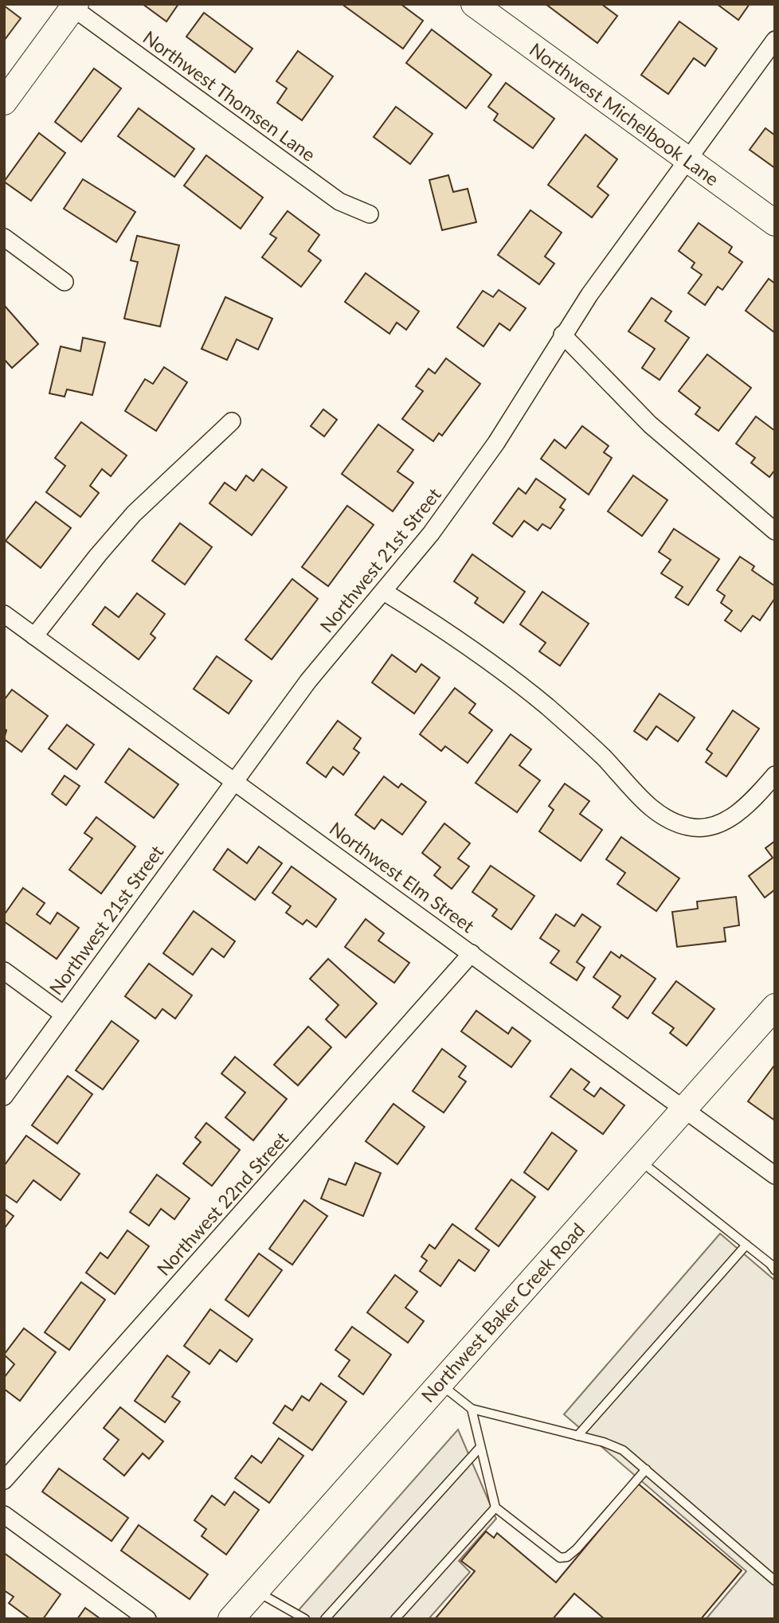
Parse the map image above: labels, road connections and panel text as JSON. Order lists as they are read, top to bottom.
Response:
{
  "streets": {
    "main road": ["Northwest Michelbook Lane", "Northwest Baker Creek Road"],
    "street": [
      "Northwest Thomsen Lane",
      "Northwest 21st Street",
      "Northwest Elm Street",
      "Northwest 22nd Street"
    ]
  },
  "crossings": [
    ["Northwest Michelbook Lane", "Northwest 21st Street"],
    ["Northwest 21st Street", "Northwest Elm Street"],
    ["Northwest Elm Street", "Northwest 22nd Street"],
    ["Northwest Elm Street", "Northwest Baker Creek Road"]
  ]
}
